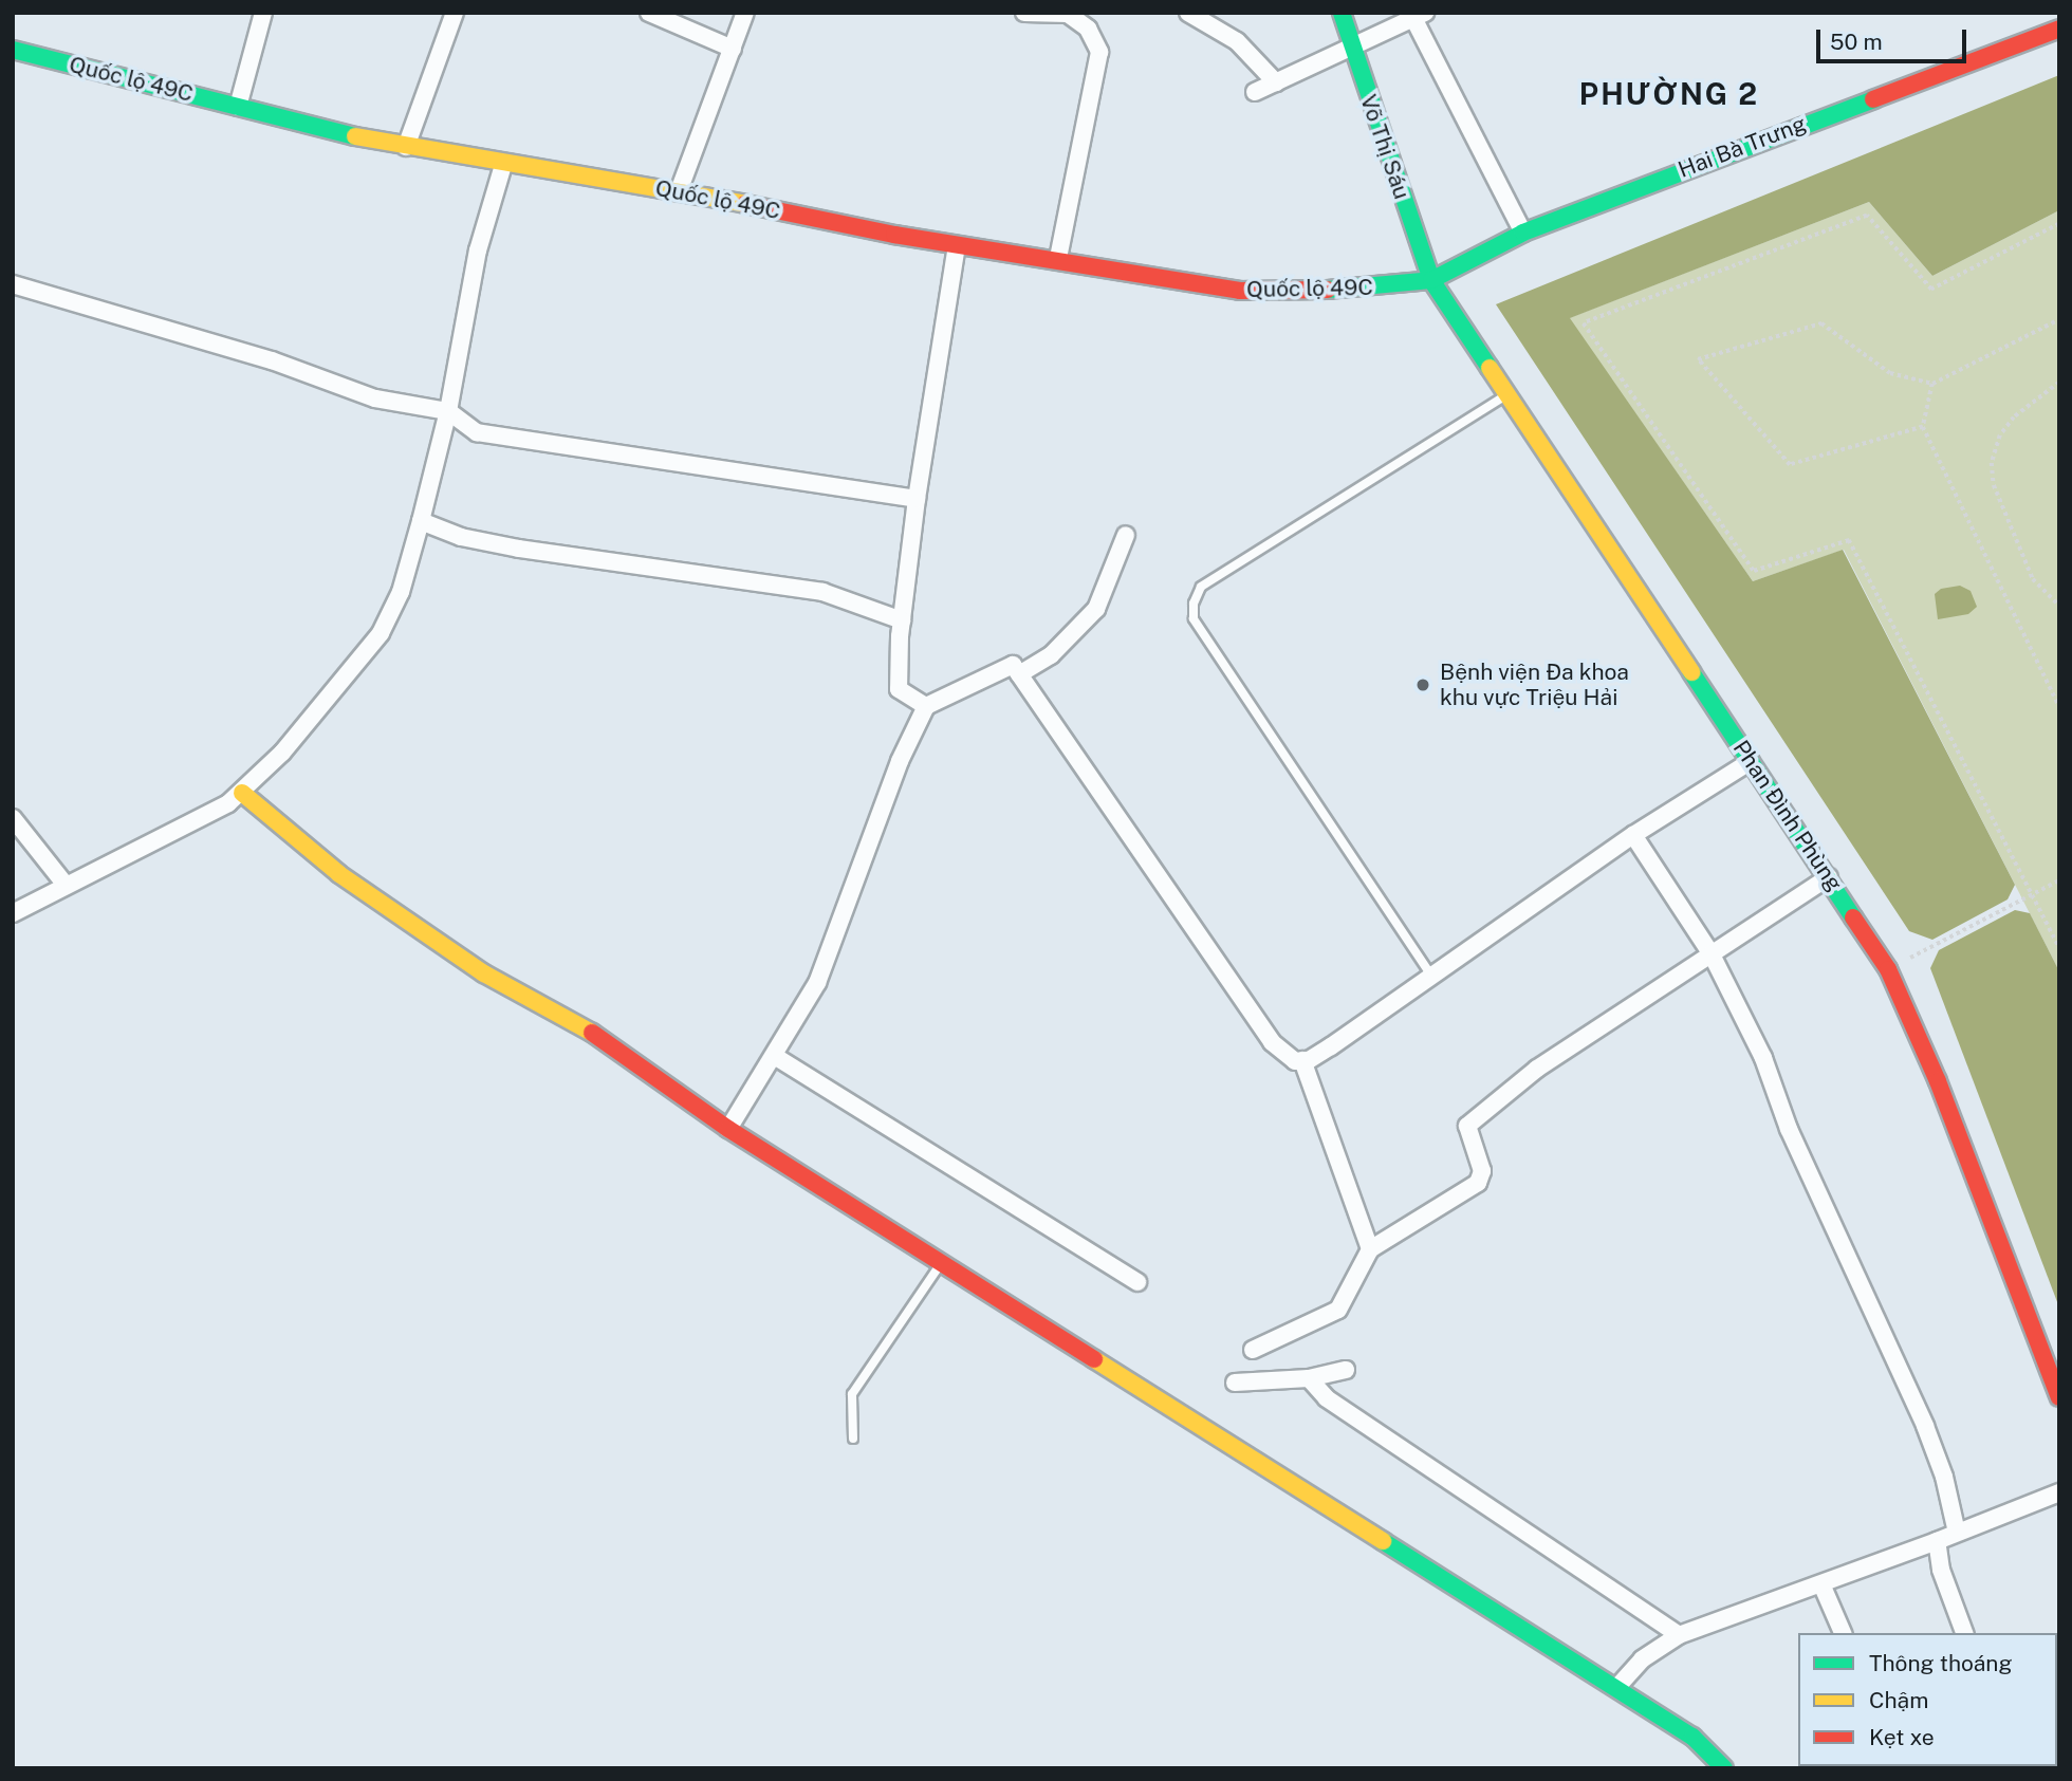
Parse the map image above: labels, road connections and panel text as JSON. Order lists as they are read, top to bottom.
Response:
{
  "streets": {
    "main road": [
      "Quốc lộ 49C",
      "Võ Thị Sáu",
      "Hai Bà Trưng",
      "Phan Đình Phùng"
    ]
  },
  "crossings": [
    ["Quốc lộ 49C", "Võ Thị Sáu"],
    ["Quốc lộ 49C", "Hai Bà Trưng"],
    ["Quốc lộ 49C", "Phan Đình Phùng"],
    ["Võ Thị Sáu", "Hai Bà Trưng"],
    ["Võ Thị Sáu", "Phan Đình Phùng"],
    ["Hai Bà Trưng", "Phan Đình Phùng"]
  ],
  "districts": ["PHƯỜNG 2"],
  "places": ["Bệnh viện Đa khoa khu vực Triệu Hải"],
  "legend": ["Thông thoáng", "Chậm", "Kẹt xe"],
  "scale_bar": "50 m"
}
